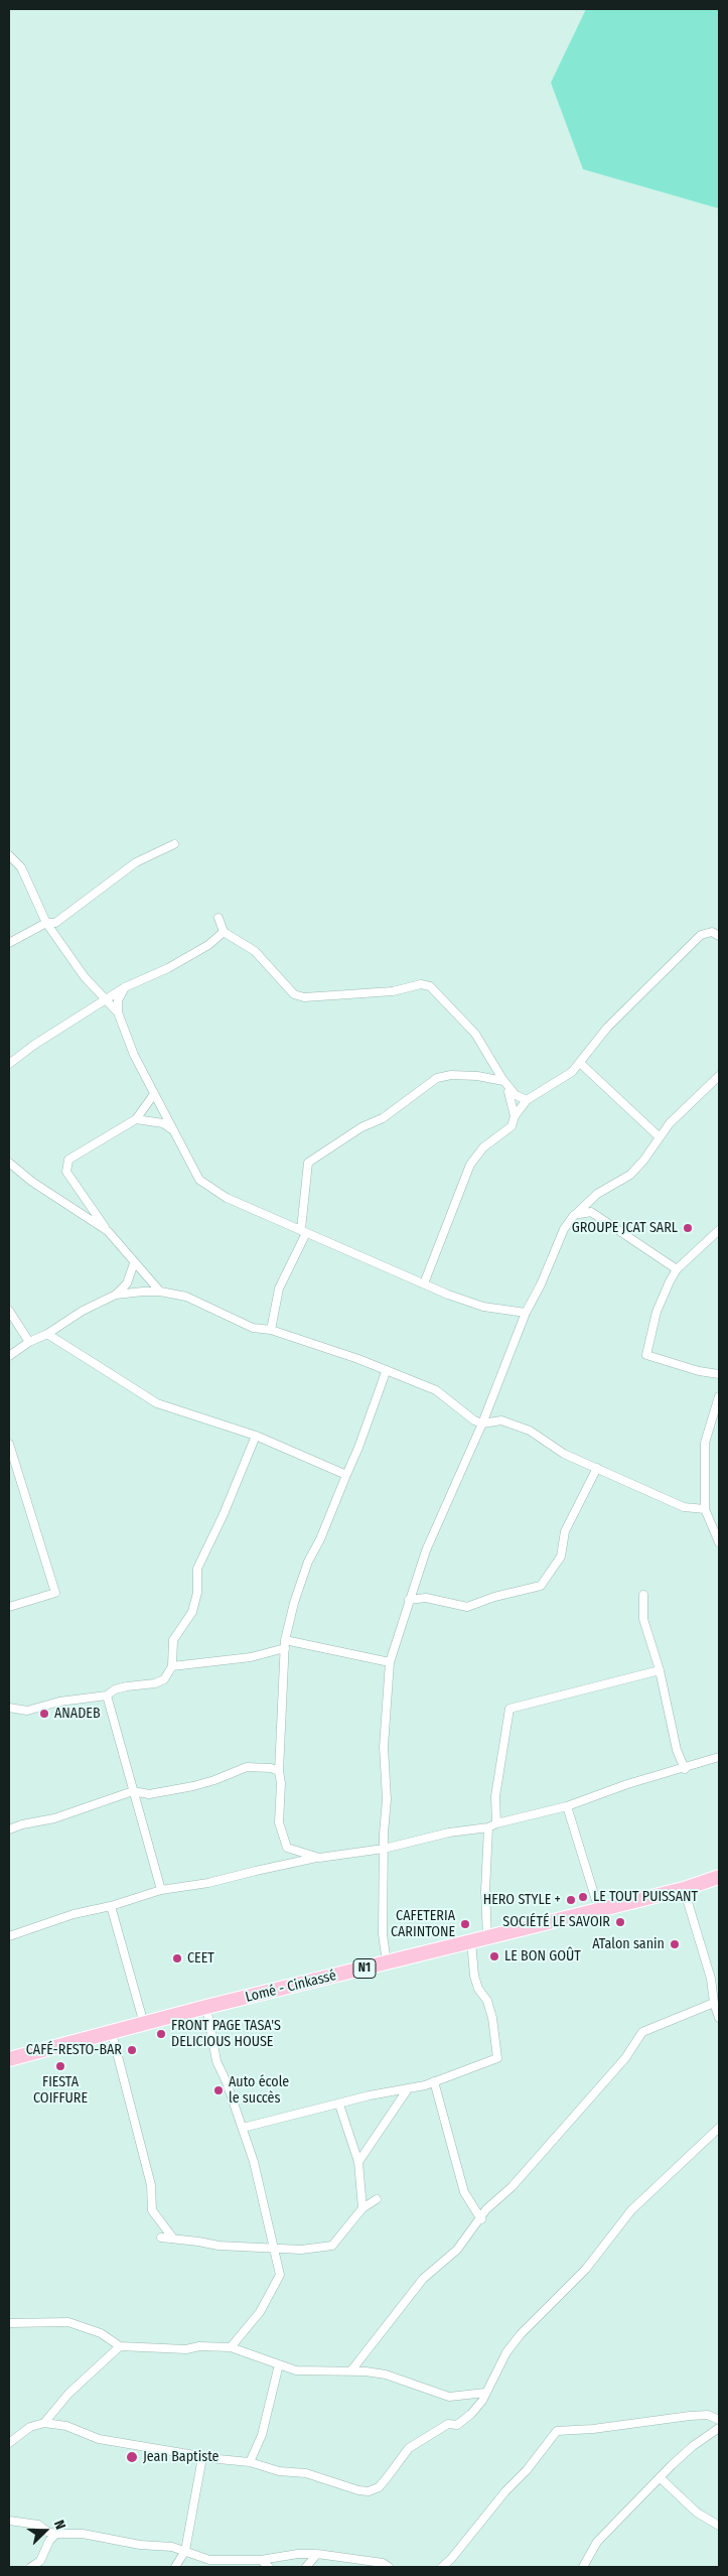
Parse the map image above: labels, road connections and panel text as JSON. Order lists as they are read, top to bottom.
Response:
{
  "streets": {
    "highway": ["N1", "Lomé - Cinkassé"]
  },
  "places": [
    "GROUPE JCAT SARL",
    "ANADEB",
    "LE TOUT PUISSANT",
    "HERO STYLE +",
    "SOCIÉTÉ LE SAVOIR",
    "CAFETERIA CARINTONE",
    "ATalon sanin",
    "LE BON GOÛT",
    "CEET",
    "FRONT PAGE TASA'S DELICIOUS HOUSE",
    "CAFÉ-RESTO-BAR",
    "FIESTA COIFFURE",
    "Auto école le succès",
    "Jean Baptiste"
  ],
  "north": "right"
}
